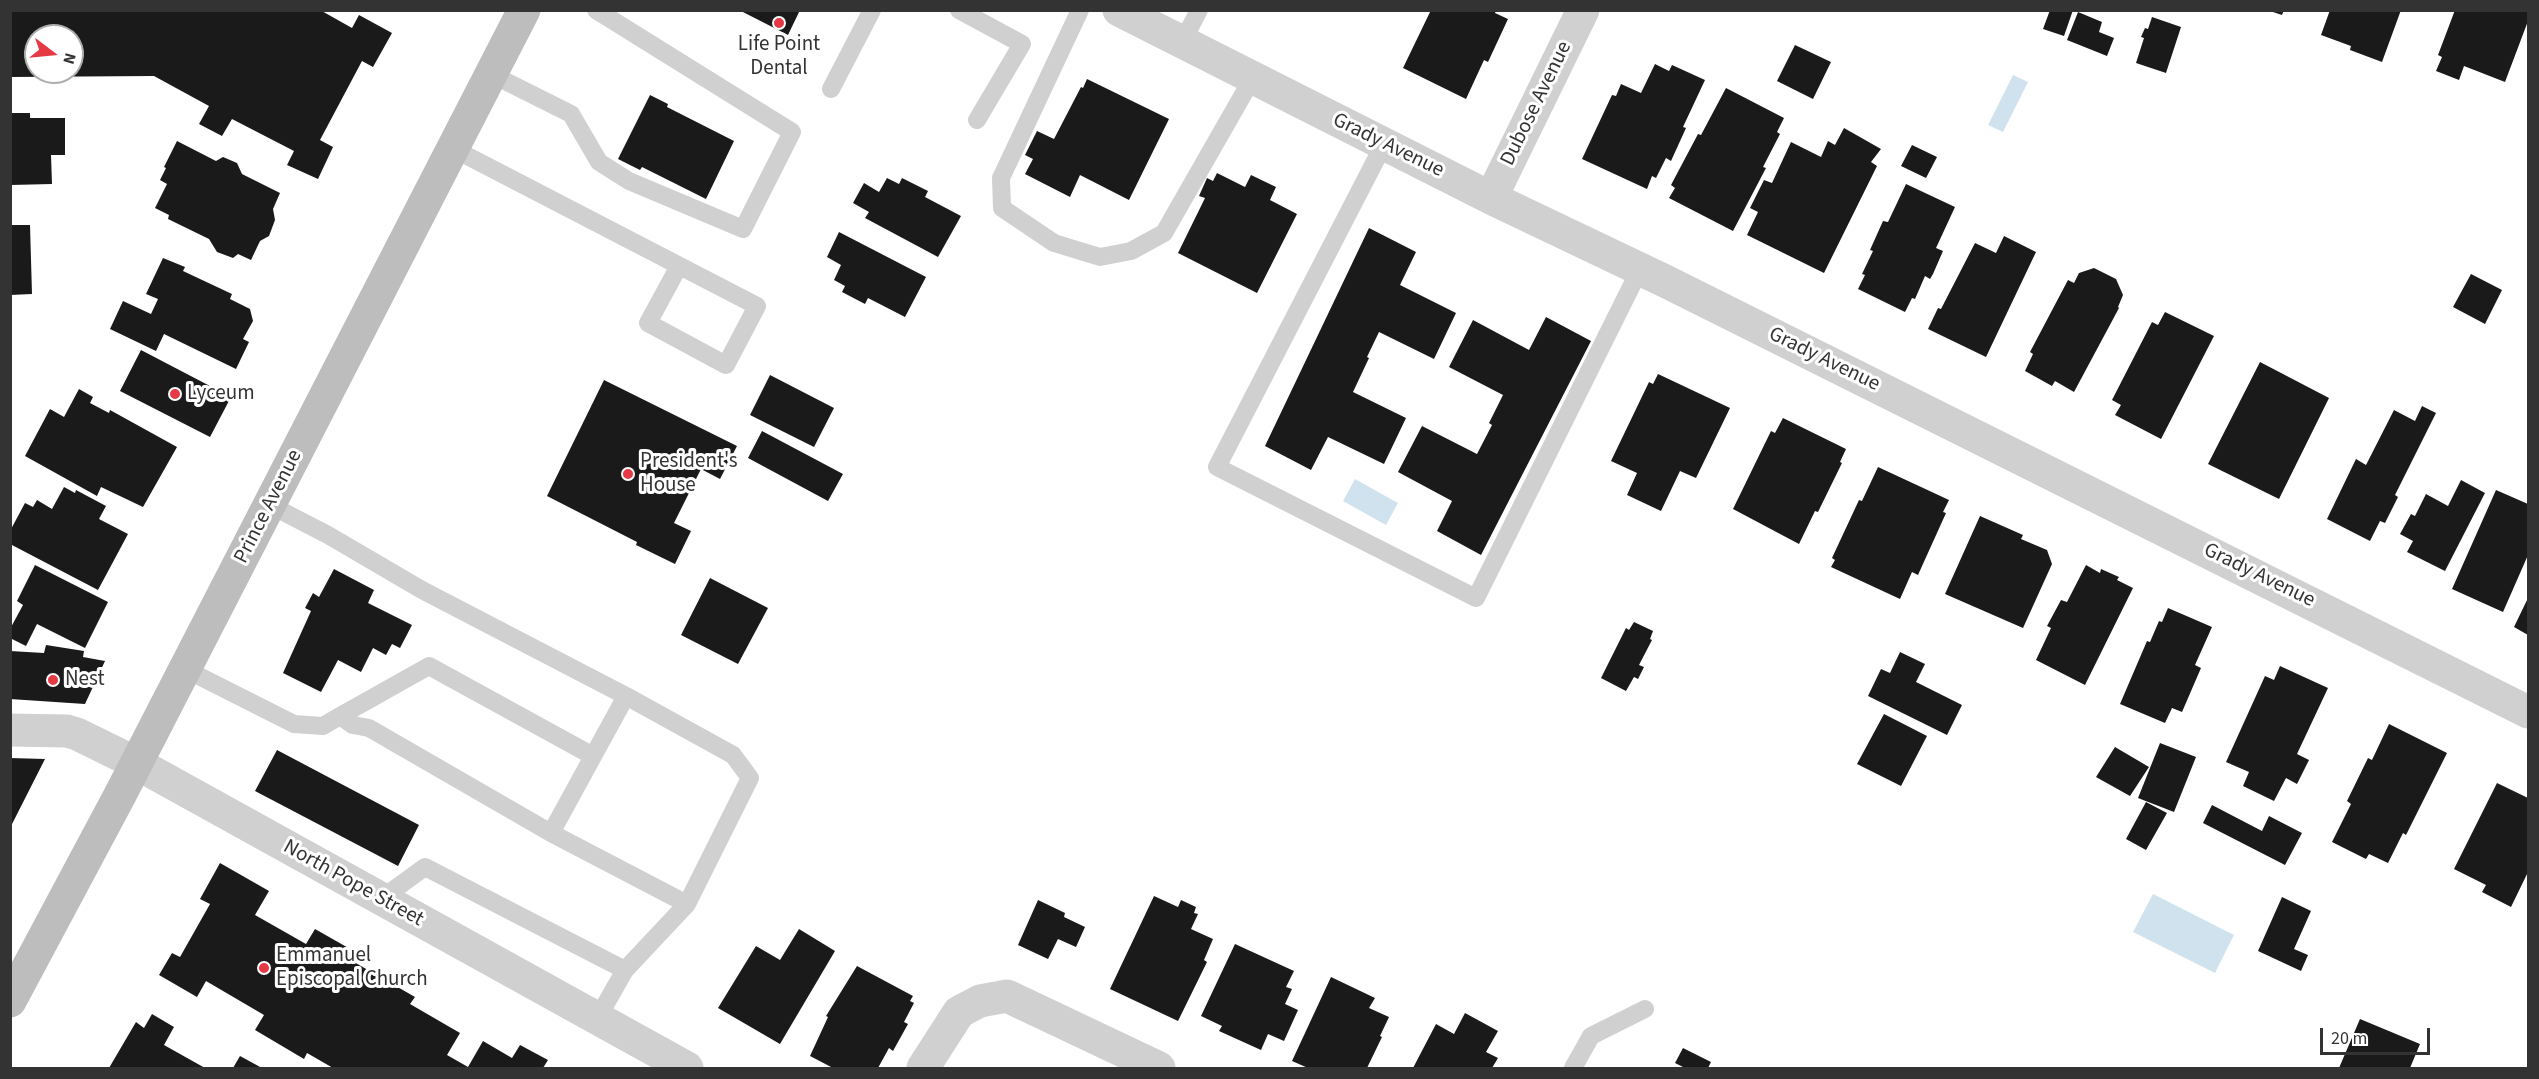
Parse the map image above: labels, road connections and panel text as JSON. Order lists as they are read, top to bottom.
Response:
{
  "streets": {
    "main road": ["Prince Avenue"],
    "street": ["Dubose Avenue", "Grady Avenue", "North Pope Street"]
  },
  "crossings": [
    ["Dubose Avenue", "Grady Avenue"],
    ["Prince Avenue", "North Pope Street"]
  ],
  "places": [
    "Life Point Dental",
    "Lyceum",
    "President's House",
    "Nest",
    "Emmanuel Episcopal Church"
  ],
  "scale_bar": "20 m",
  "north": "right"
}
